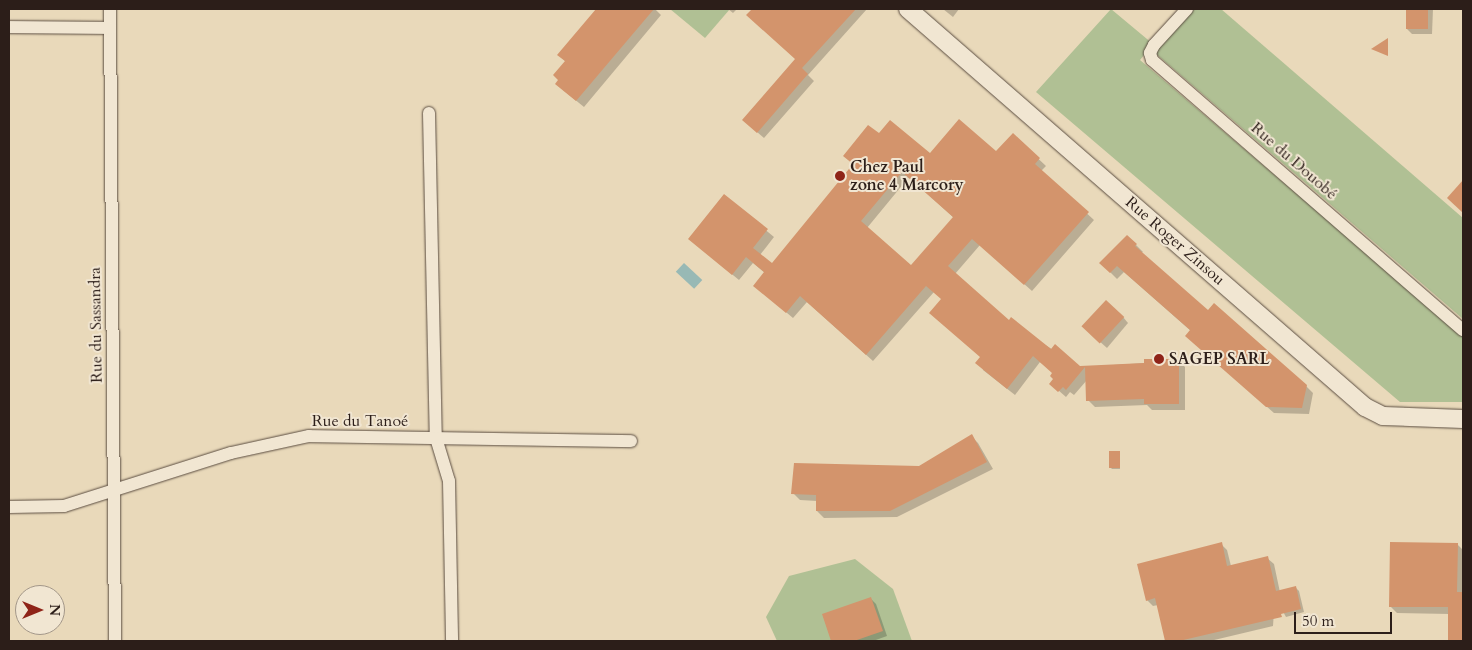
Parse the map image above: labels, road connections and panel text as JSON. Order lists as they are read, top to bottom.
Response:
{
  "streets": {
    "street": [
      "Rue du Douobé",
      "Rue Roger Zinsou",
      "Rue du Sassandra",
      "Rue du Tanoé"
    ]
  },
  "crossings": [
    ["Rue du Sassandra", "Rue du Tanoé"]
  ],
  "places": ["Chez Paul zone 4 Marcory", "SAGEP SARL"],
  "scale_bar": "50 m",
  "north": "right"
}
